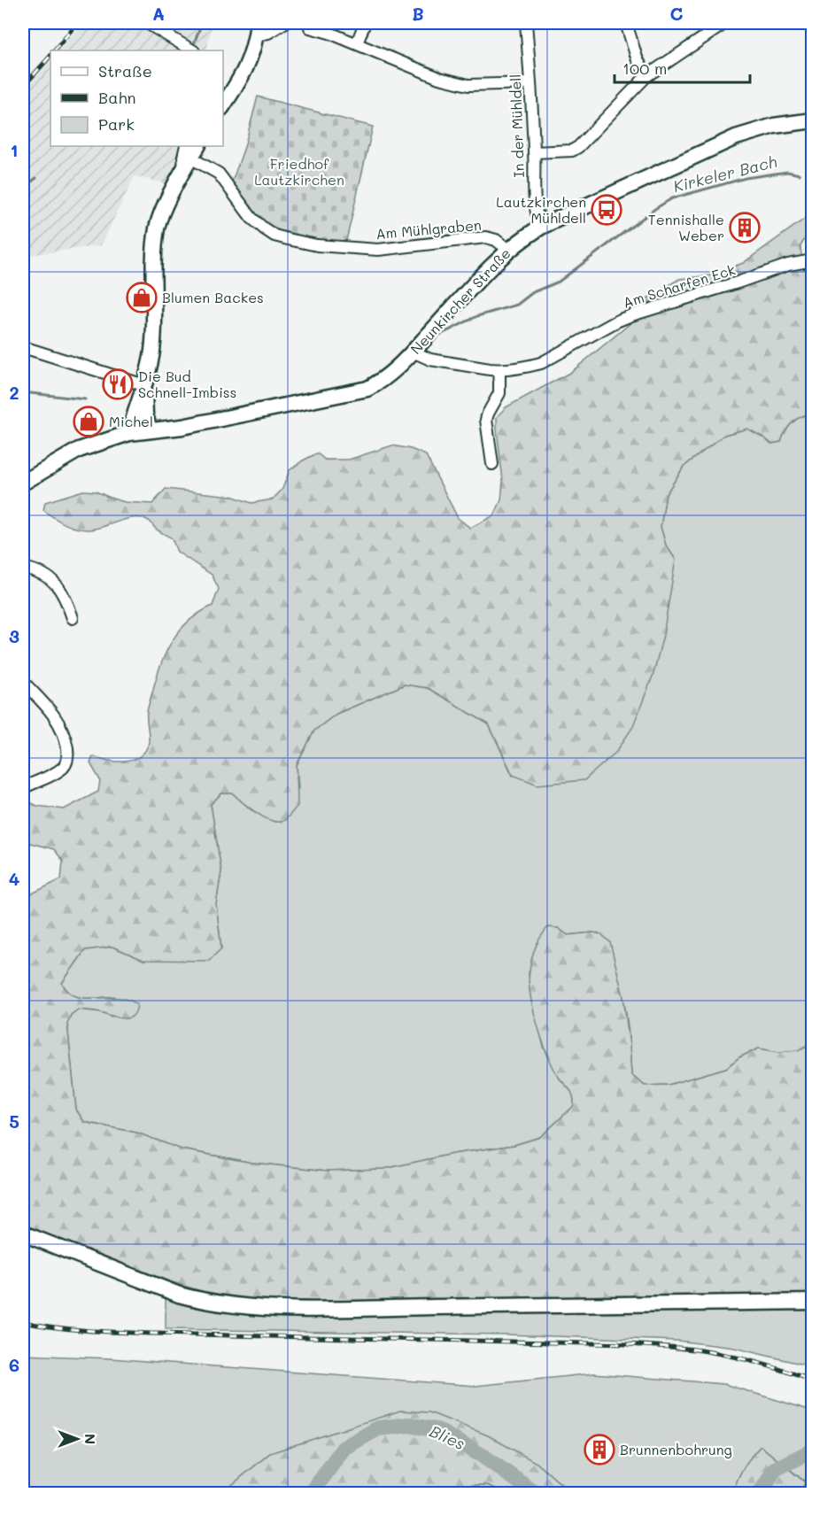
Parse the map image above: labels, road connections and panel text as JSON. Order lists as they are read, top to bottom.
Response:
{
  "streets": {
    "main road": ["Neunkircher Straße"],
    "street": ["In der Mühldell", "Am Mühlgraben", "Am Scharfen Eck"]
  },
  "crossings": [
    ["In der Mühldell", "Neunkircher Straße"],
    ["Am Mühlgraben", "Neunkircher Straße"],
    ["Am Scharfen Eck", "Neunkircher Straße"]
  ],
  "water": ["Kirkeler Bach", "Blies"],
  "parks": ["Friedhof Lautzkirchen"],
  "places": {
    "bus stop": ["Lautzkirchen Mühldell"],
    "building": ["Tennishalle Weber", "Brunnenbohrung"],
    "shop": ["Blumen Backes", "Michel"],
    "restaurant": ["Die Bud Schnell-Imbiss"]
  },
  "legend": ["Straße", "Bahn", "Park"],
  "scale_bar": "100 m",
  "north": "right",
  "grid": {
    "columns": ["A", "B", "C"],
    "rows": [
      "1",
      "2",
      "3",
      "4",
      "5",
      "6"
    ]
  }
}
